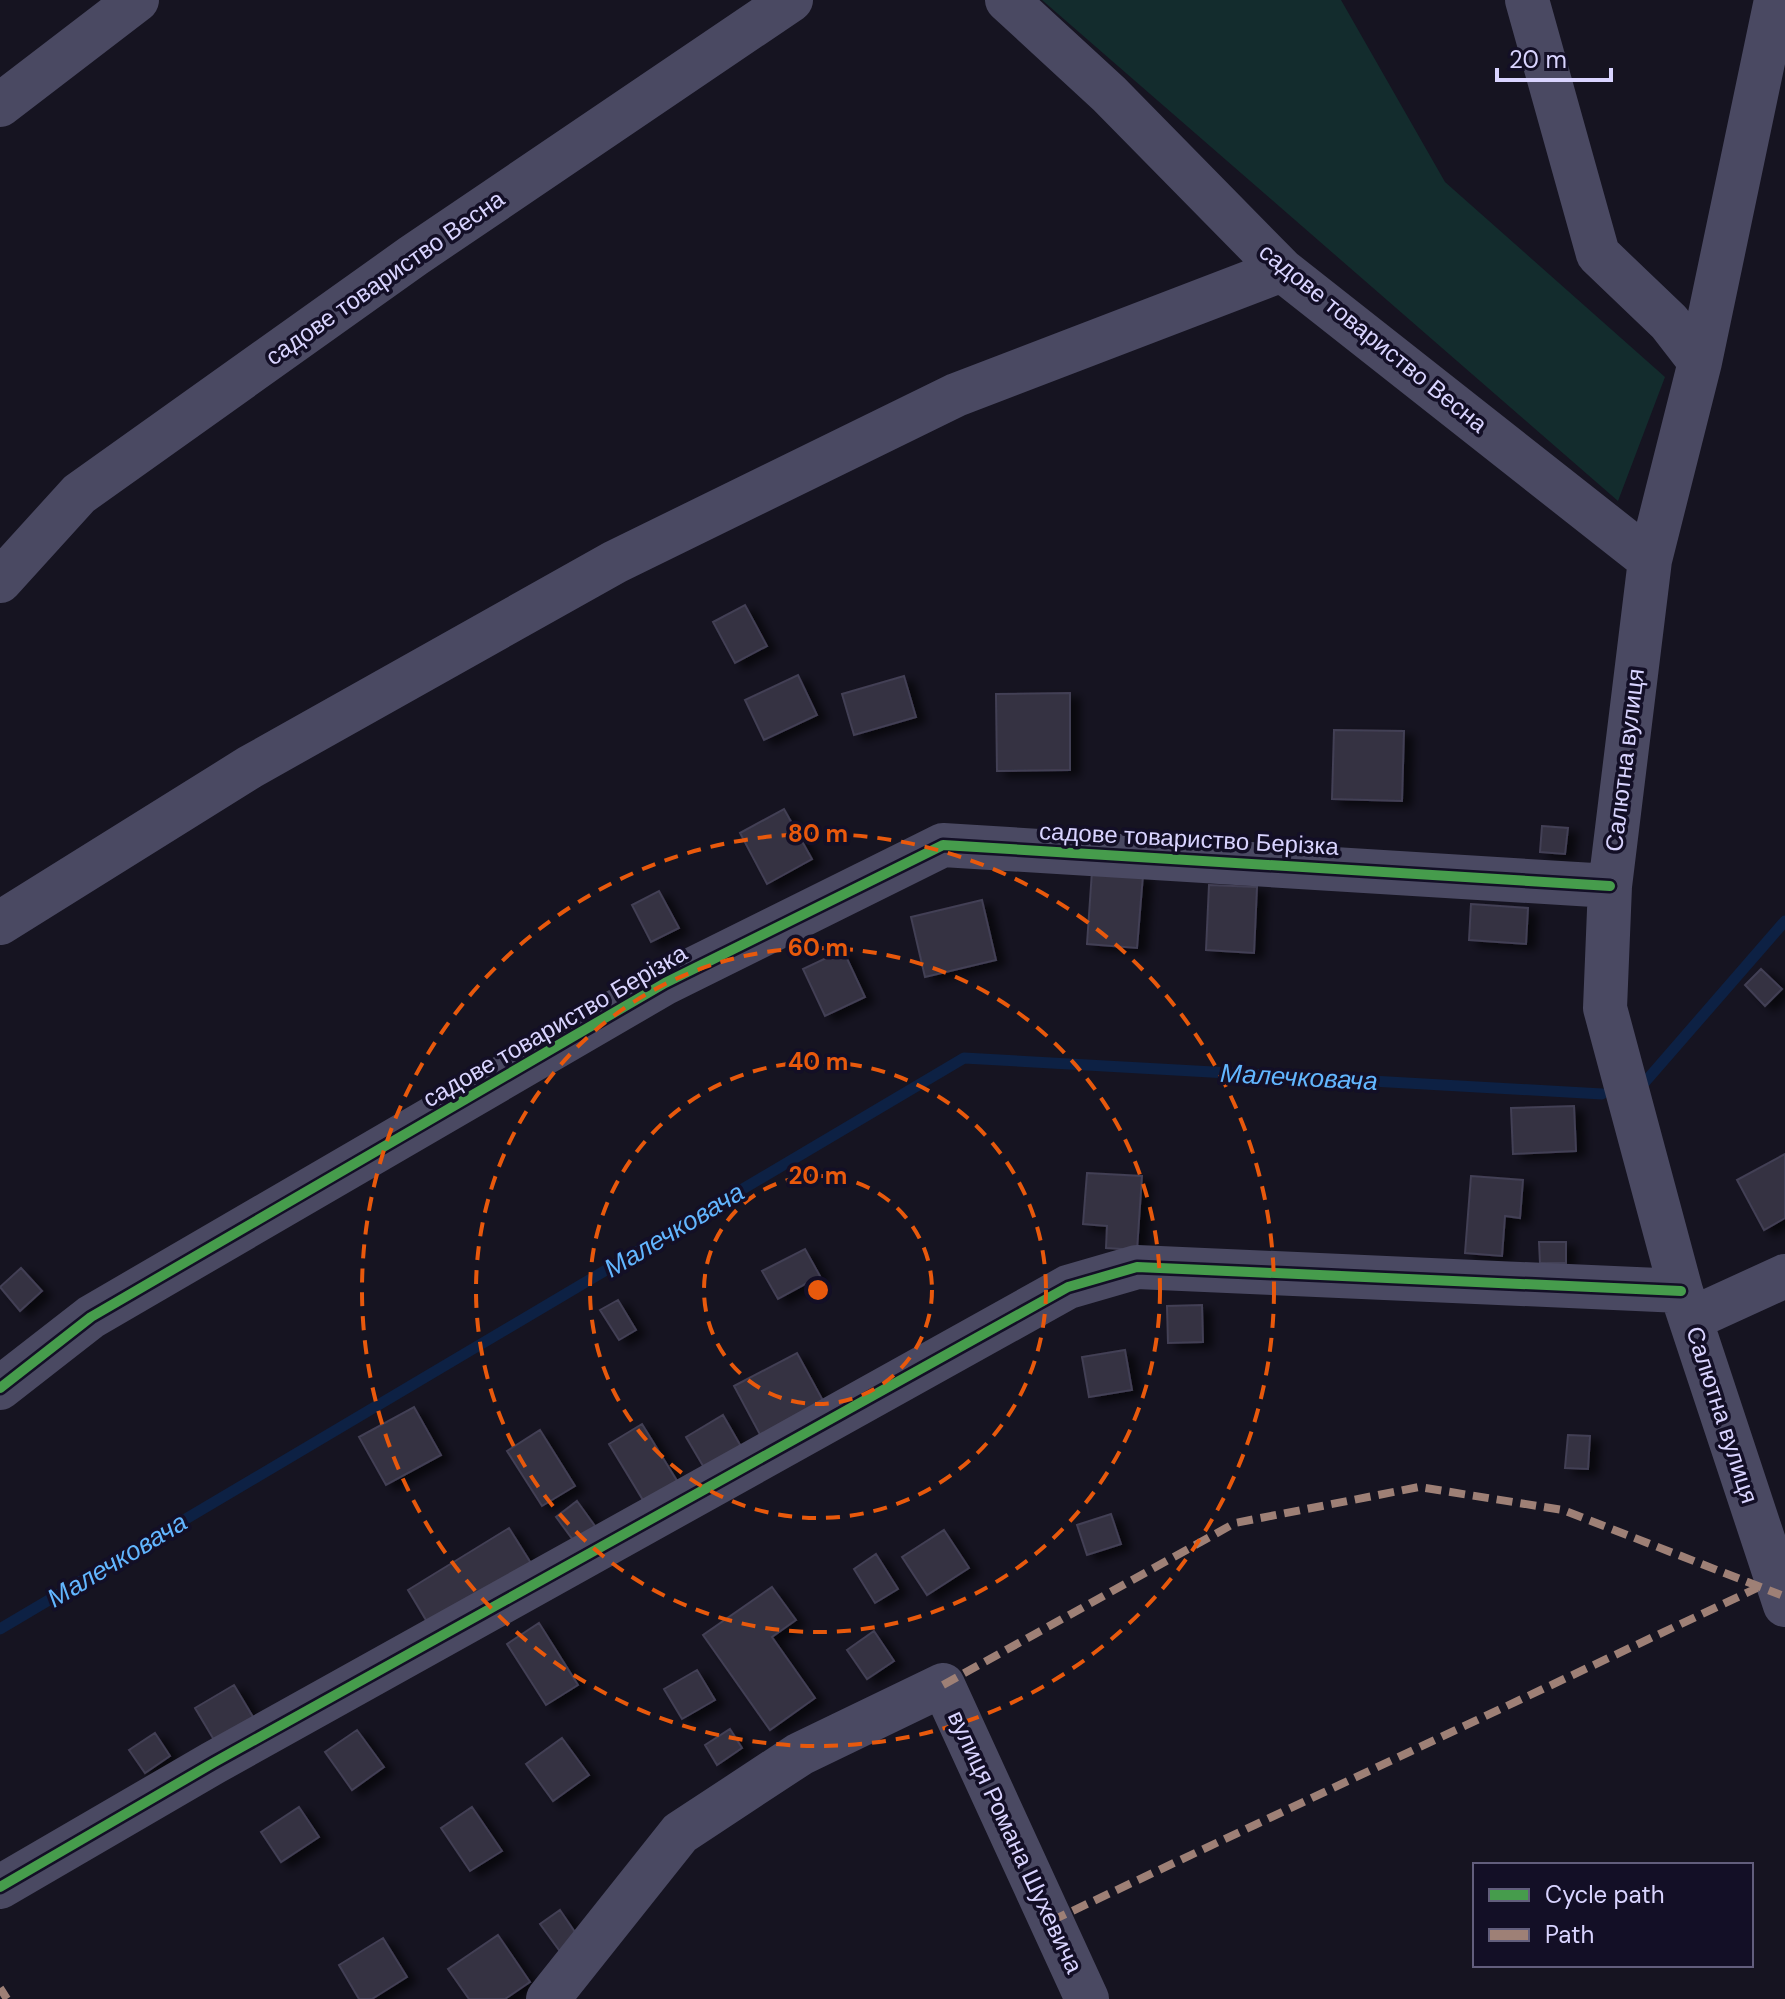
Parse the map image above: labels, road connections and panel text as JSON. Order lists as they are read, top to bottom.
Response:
{
  "streets": {
    "street": [
      "садове товариство Весна",
      "Салютна вулиця",
      "садове товариство Берізка",
      "вулиця Романа Шухевича"
    ]
  },
  "crossings": [
    ["садове товариство Весна", "Салютна вулиця"],
    ["Салютна вулиця", "садове товариство Берізка"]
  ],
  "water": ["Малечковача"],
  "legend": ["Cycle path", "Path"],
  "scale_bar": "20 m",
  "rings": [
    "80 m",
    "60 m",
    "40 m",
    "20 m"
  ]
}
